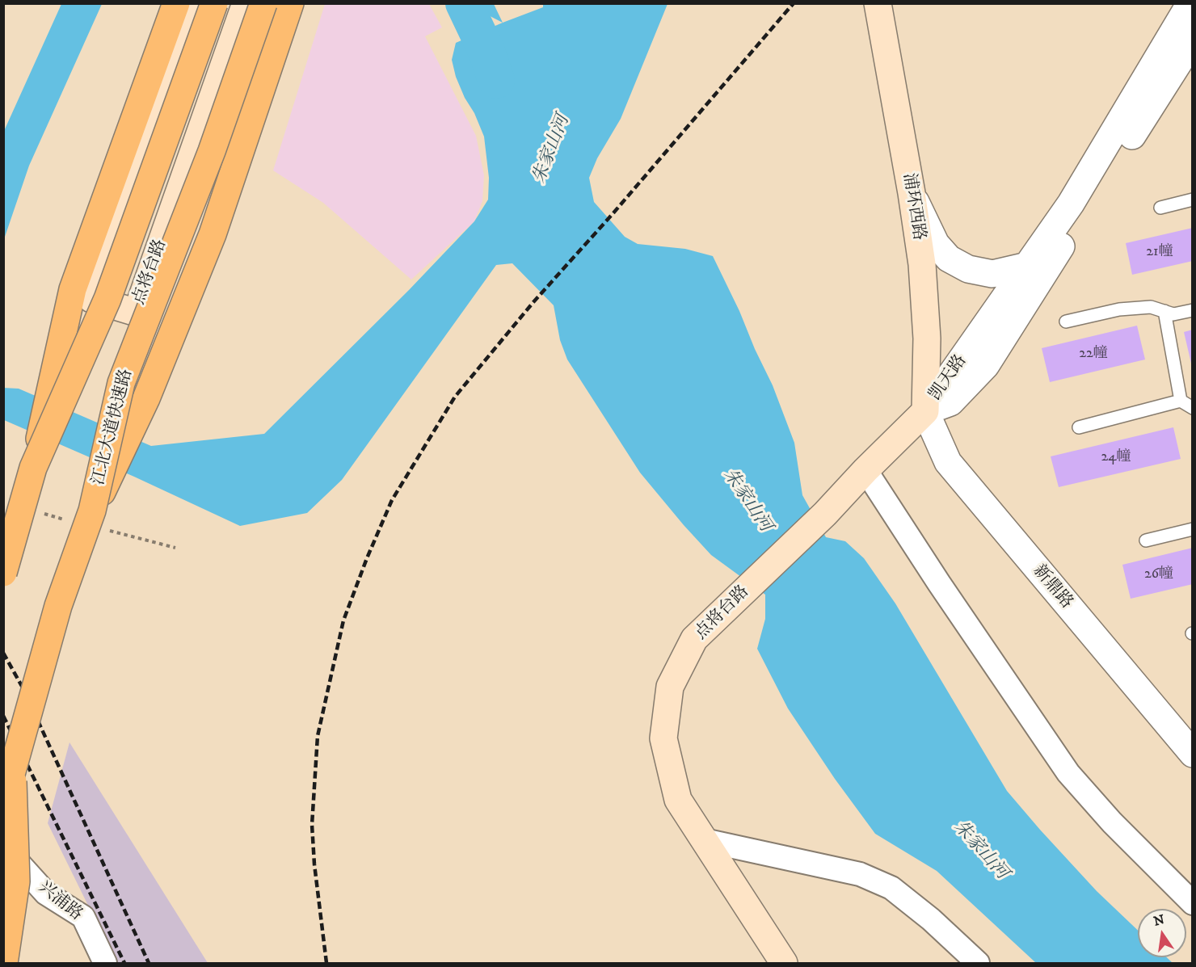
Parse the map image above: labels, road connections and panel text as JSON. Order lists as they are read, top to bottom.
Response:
{
  "streets": {
    "highway": ["江北大道快速路"],
    "main road": ["浦环西路", "点将台路"],
    "street": ["凯天路", "新鼎路", "兴浦路"]
  },
  "crossings": [
    ["浦环西路", "点将台路"],
    ["浦环西路", "凯天路"],
    ["浦环西路", "新鼎路"],
    ["点将台路", "凯天路"],
    ["点将台路", "新鼎路"],
    ["凯天路", "新鼎路"]
  ],
  "water": ["朱家山河"],
  "house_numbers": [
    "21幢",
    "22幢",
    "24幢",
    "26幢"
  ],
  "north": "top"
}
